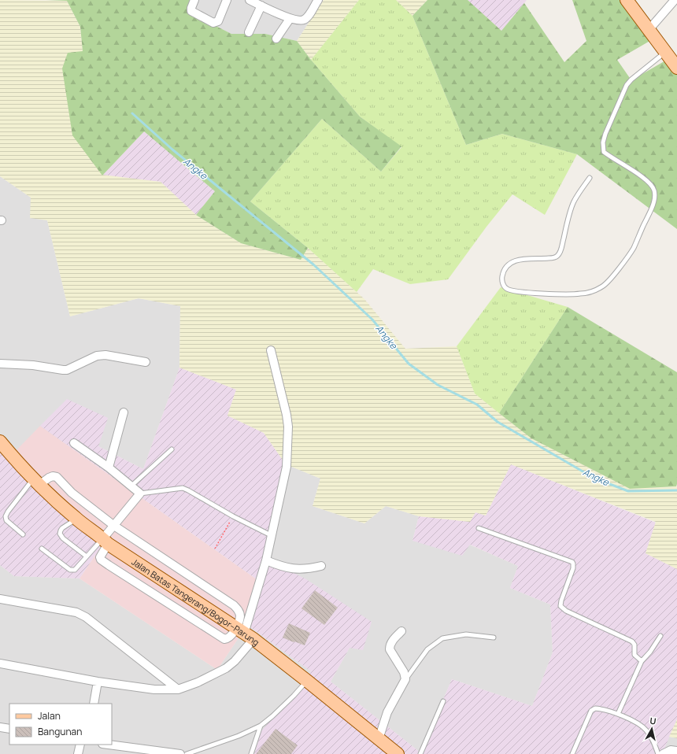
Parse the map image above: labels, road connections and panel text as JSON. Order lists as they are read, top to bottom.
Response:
{
  "streets": {
    "main road": ["Jalan Batas Tangerang/Bogor–Parung"]
  },
  "water": ["Angke"],
  "legend": ["Jalan", "Bangunan"],
  "north": "top"
}
